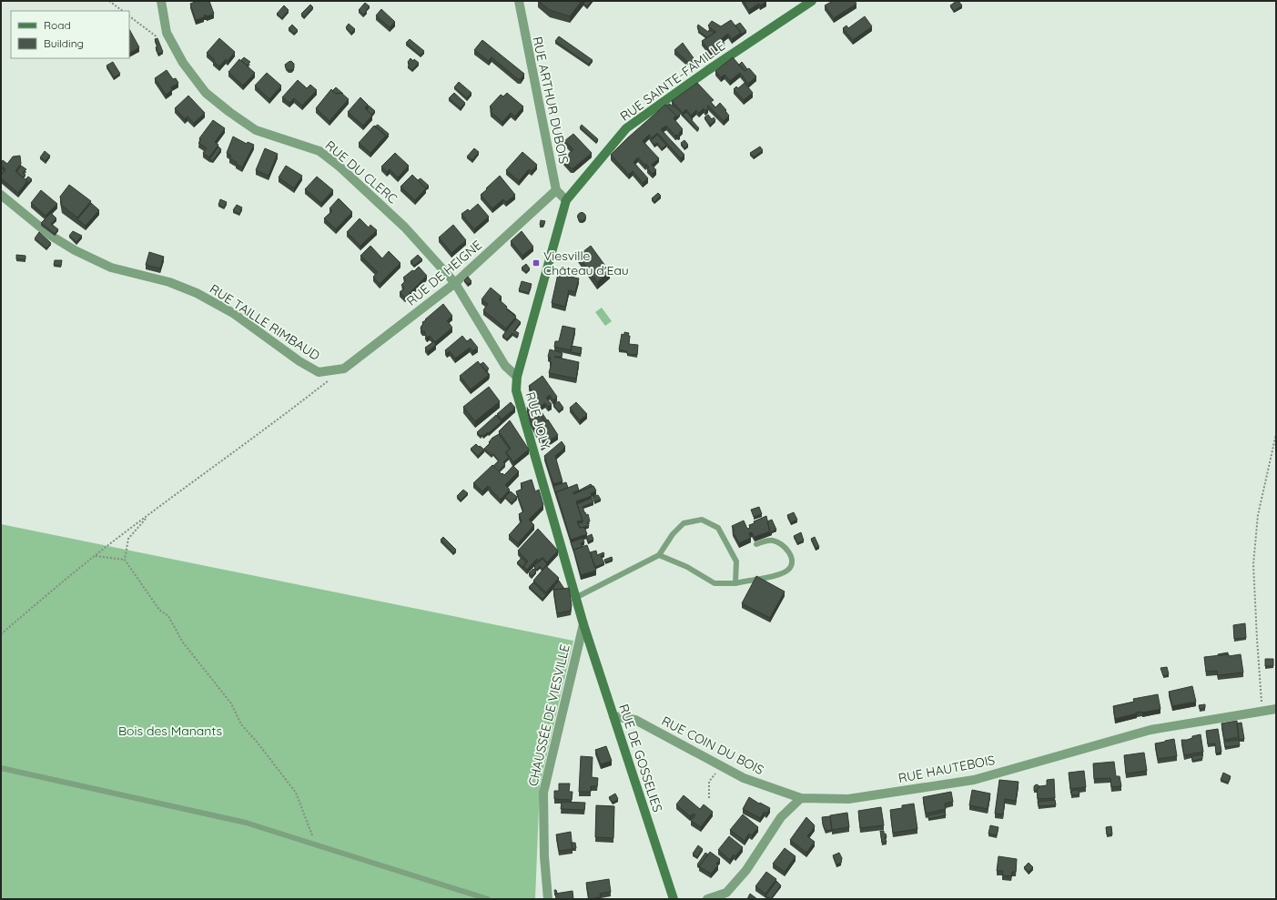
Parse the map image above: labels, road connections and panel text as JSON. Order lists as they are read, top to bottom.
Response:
{
  "streets": {
    "street": [
      "RUE SAINTE-FAMILLE",
      "RUE ARTHUR DUBOIS",
      "RUE DU CLERC",
      "RUE DE HEIGNE",
      "RUE TAILLE RIMBAUD",
      "RUE JOLY",
      "CHAUSSÉE DE VIESVILLE",
      "RUE COIN DU BOIS",
      "RUE DE GOSSELIES",
      "RUE HAUTEBOIS"
    ]
  },
  "crossings": [
    ["RUE SAINTE-FAMILLE", "RUE JOLY"],
    ["RUE ARTHUR DUBOIS", "RUE DE HEIGNE"],
    ["RUE DU CLERC", "RUE DE HEIGNE"],
    ["RUE DU CLERC", "RUE JOLY"],
    ["RUE DE HEIGNE", "RUE TAILLE RIMBAUD"],
    ["RUE JOLY", "CHAUSSÉE DE VIESVILLE"],
    ["RUE JOLY", "RUE DE GOSSELIES"],
    ["CHAUSSÉE DE VIESVILLE", "RUE DE GOSSELIES"],
    ["RUE COIN DU BOIS", "RUE DE GOSSELIES"],
    ["RUE COIN DU BOIS", "RUE HAUTEBOIS"]
  ],
  "parks": ["Bois des Manants"],
  "places": {
    "transit": ["Viesville Château d'Eau"]
  },
  "legend": ["Road", "Building"]
}
